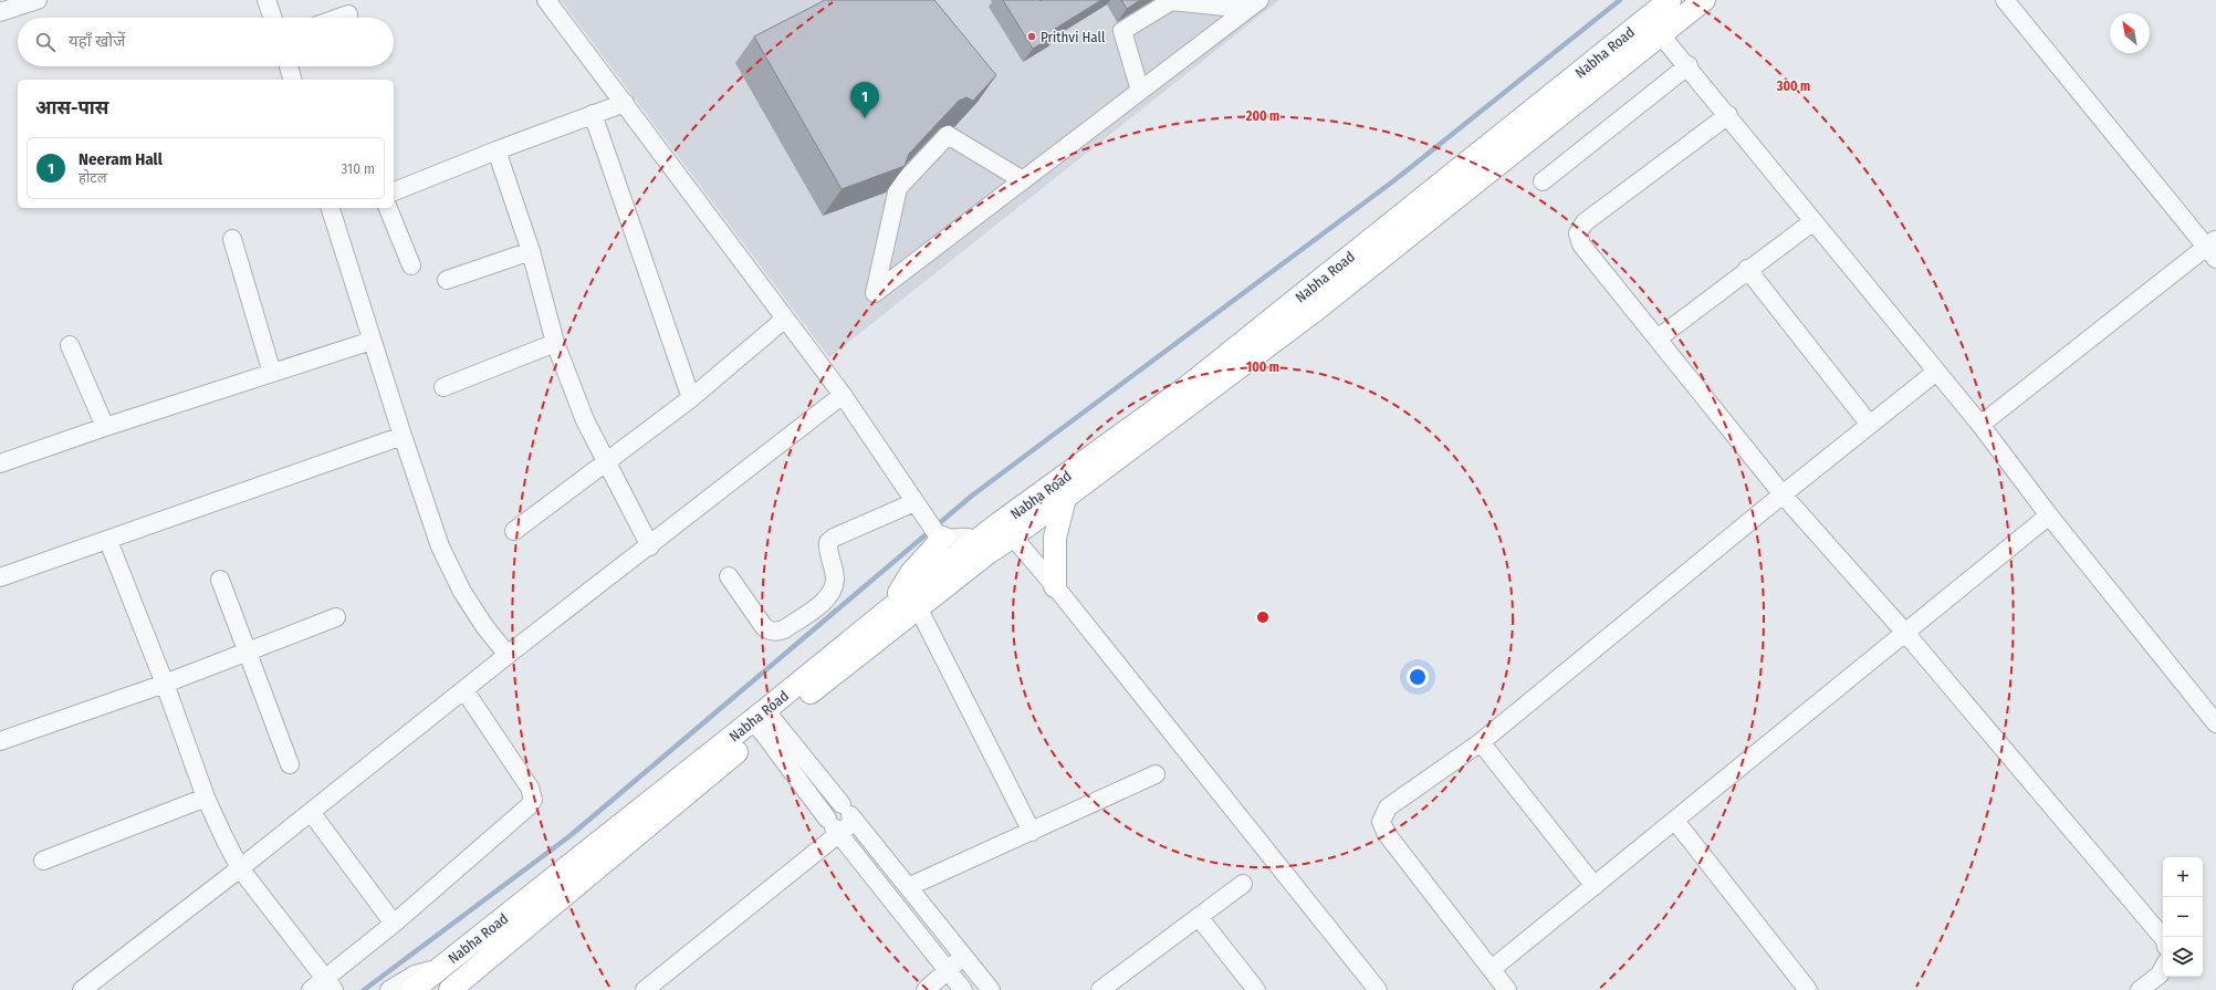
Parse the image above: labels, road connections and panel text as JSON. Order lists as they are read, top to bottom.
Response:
{
  "streets": {
    "main road": ["Nabha Road"]
  },
  "places": ["Prithvi Hall"],
  "north": "top left",
  "page": {
    "search": "यहाँ खोजें",
    "heading": "आस-पास",
    "pins": "1",
    "list": [
      {
        "mark": "1",
        "name": "Neeram Hall",
        "note": "होटल",
        "value": "310 m"
      }
    ],
    "map_buttons": ["+", "−"]
  },
  "rings": ["300 m", "200 m", "100 m"]
}
